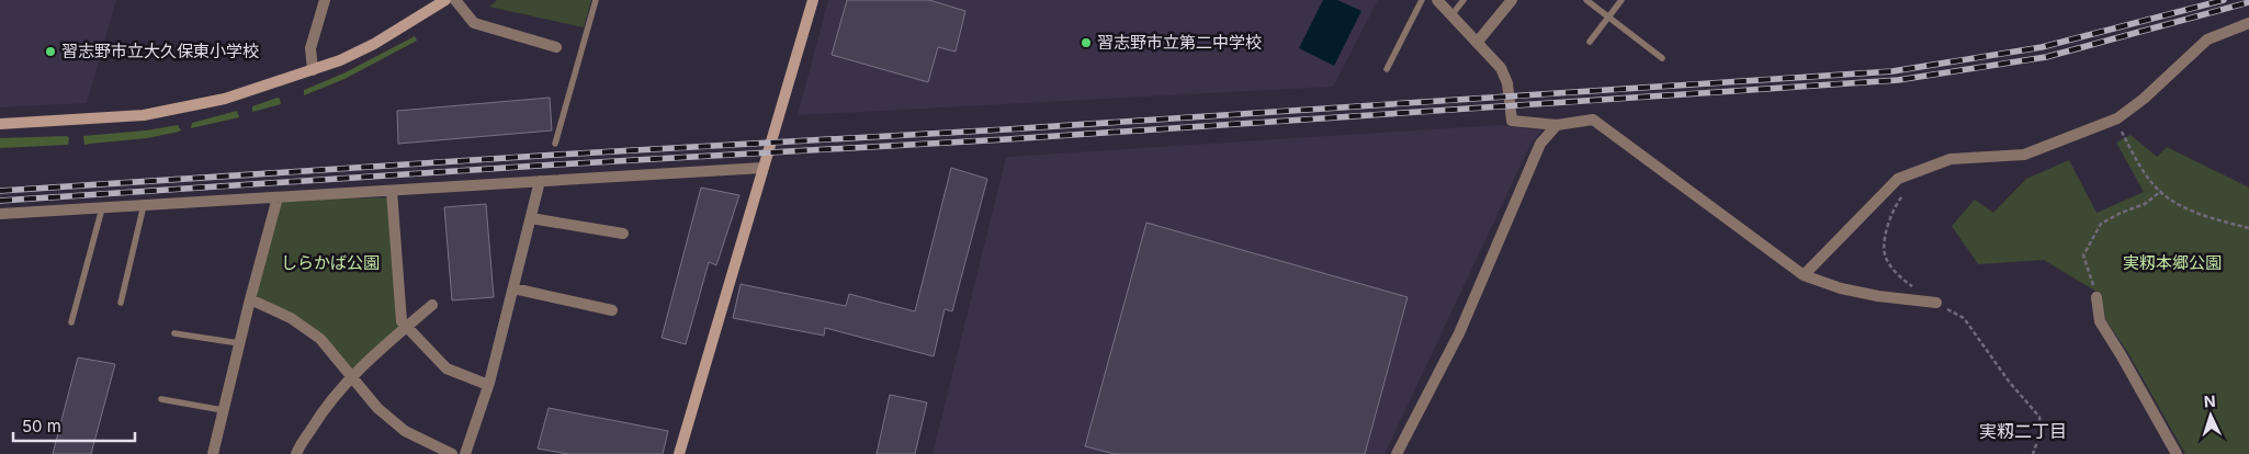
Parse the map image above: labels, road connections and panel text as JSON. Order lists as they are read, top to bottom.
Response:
{
  "districts": ["実籾二丁目"],
  "parks": ["しらかば公園", "実籾本郷公園"],
  "places": ["習志野市立第二中学校", "習志野市立大久保東小学校"],
  "scale_bar": "50 m",
  "north": "top"
}
